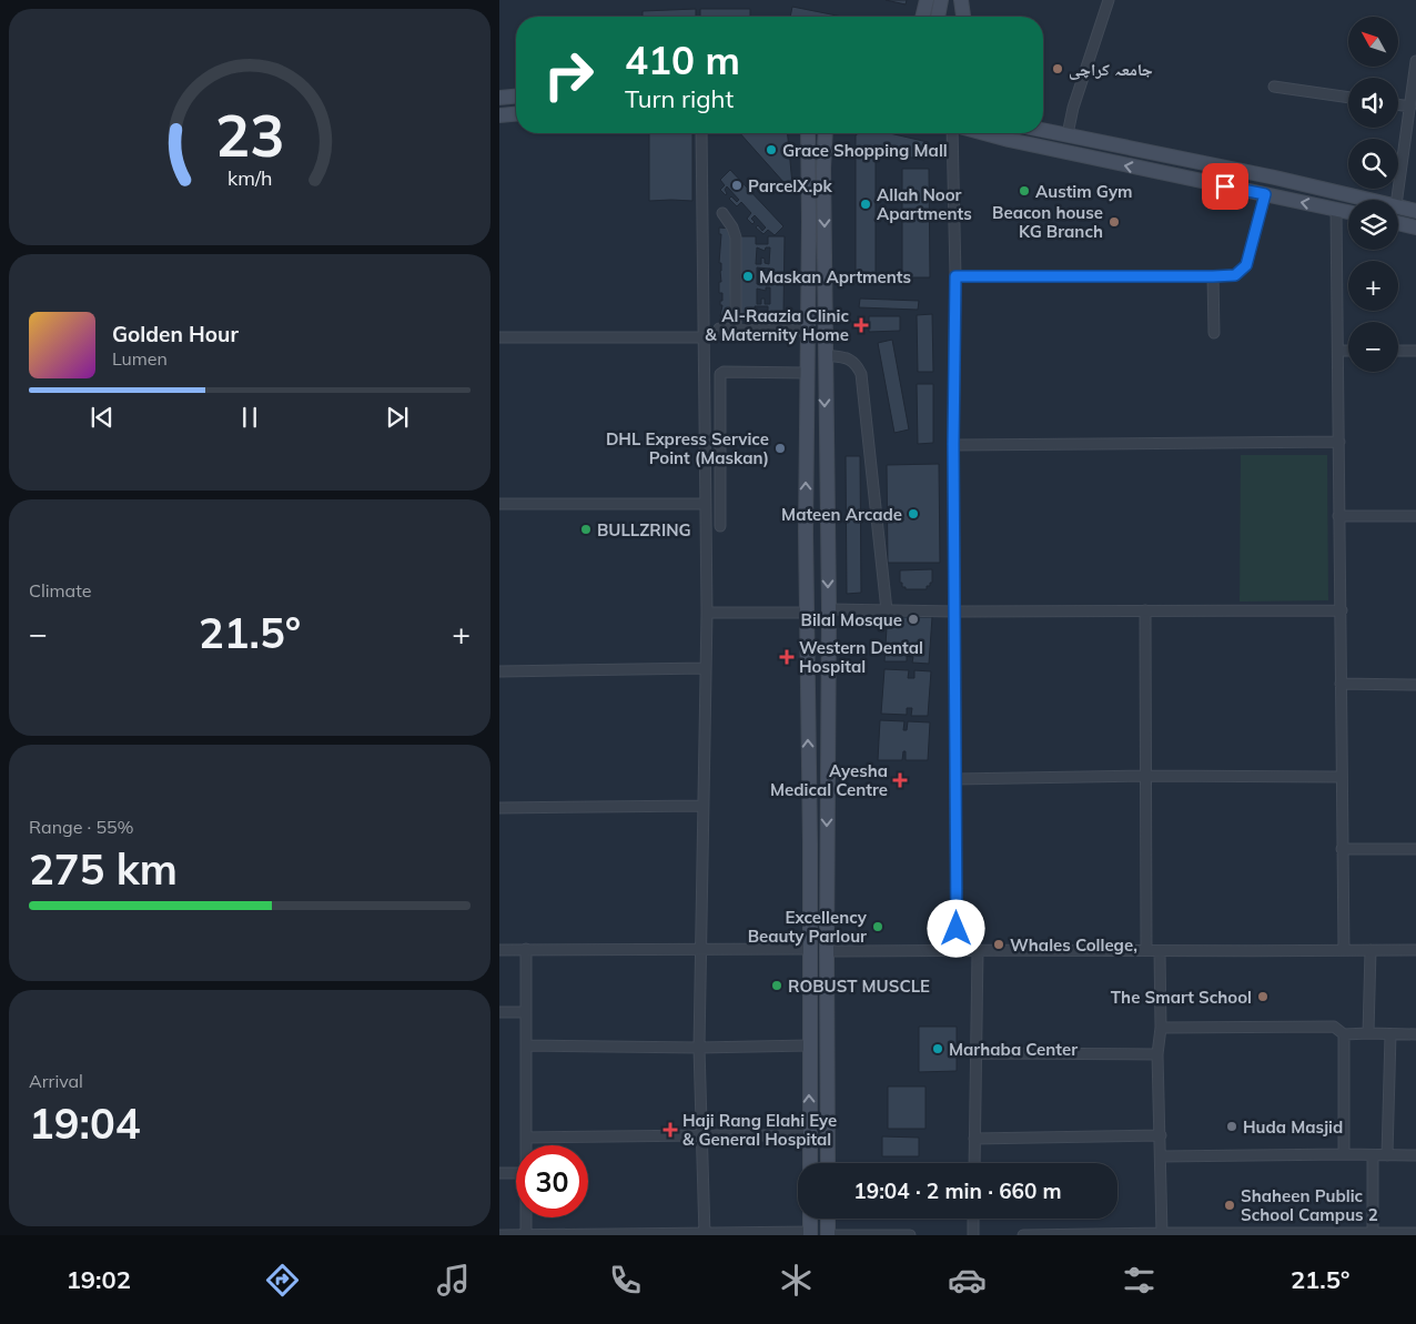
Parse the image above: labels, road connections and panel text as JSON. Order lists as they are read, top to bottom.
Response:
{
  "places": {
    "other": [
      "جامعہ کراچی",
      "Grace Shopping Mall",
      "ParcelX.pk",
      "Austim Gym",
      "Allah Noor Apartments",
      "Beacon house KG Branch",
      "Maskan Aprtments",
      "DHL Express Service Point (Maskan)",
      "Mateen Arcade",
      "BULLZRING",
      "Bilal Mosque",
      "Excellency Beauty Parlour",
      "Whales College,",
      "ROBUST MUSCLE",
      "The Smart School",
      "Marhaba Center",
      "Huda Masjid",
      "Shaheen Public School Campus 2"
    ],
    "health": [
      "Al-Raazia Clinic & Maternity Home",
      "Western Dental Hospital",
      "Ayesha Medical Centre",
      "Haji Rang Elahi Eye & General Hospital"
    ]
  },
  "north": "top left",
  "page": {
    "map_buttons": ["+", "−"],
    "turn": ["410 m", "Turn right"],
    "song": ["Golden Hour", "Lumen"],
    "tile": [
      "Climate",
      ["Range · 55%", "275 km"],
      ["Arrival", "19:04"]
    ],
    "heat": ["−", "21.5°", "+"],
    "limit": "30",
    "trip": "19:04 · 2 min · 660 m",
    "tabs": ["19:02", "21.5°"],
    "gauge": ["23", "km/h"]
  }
}
